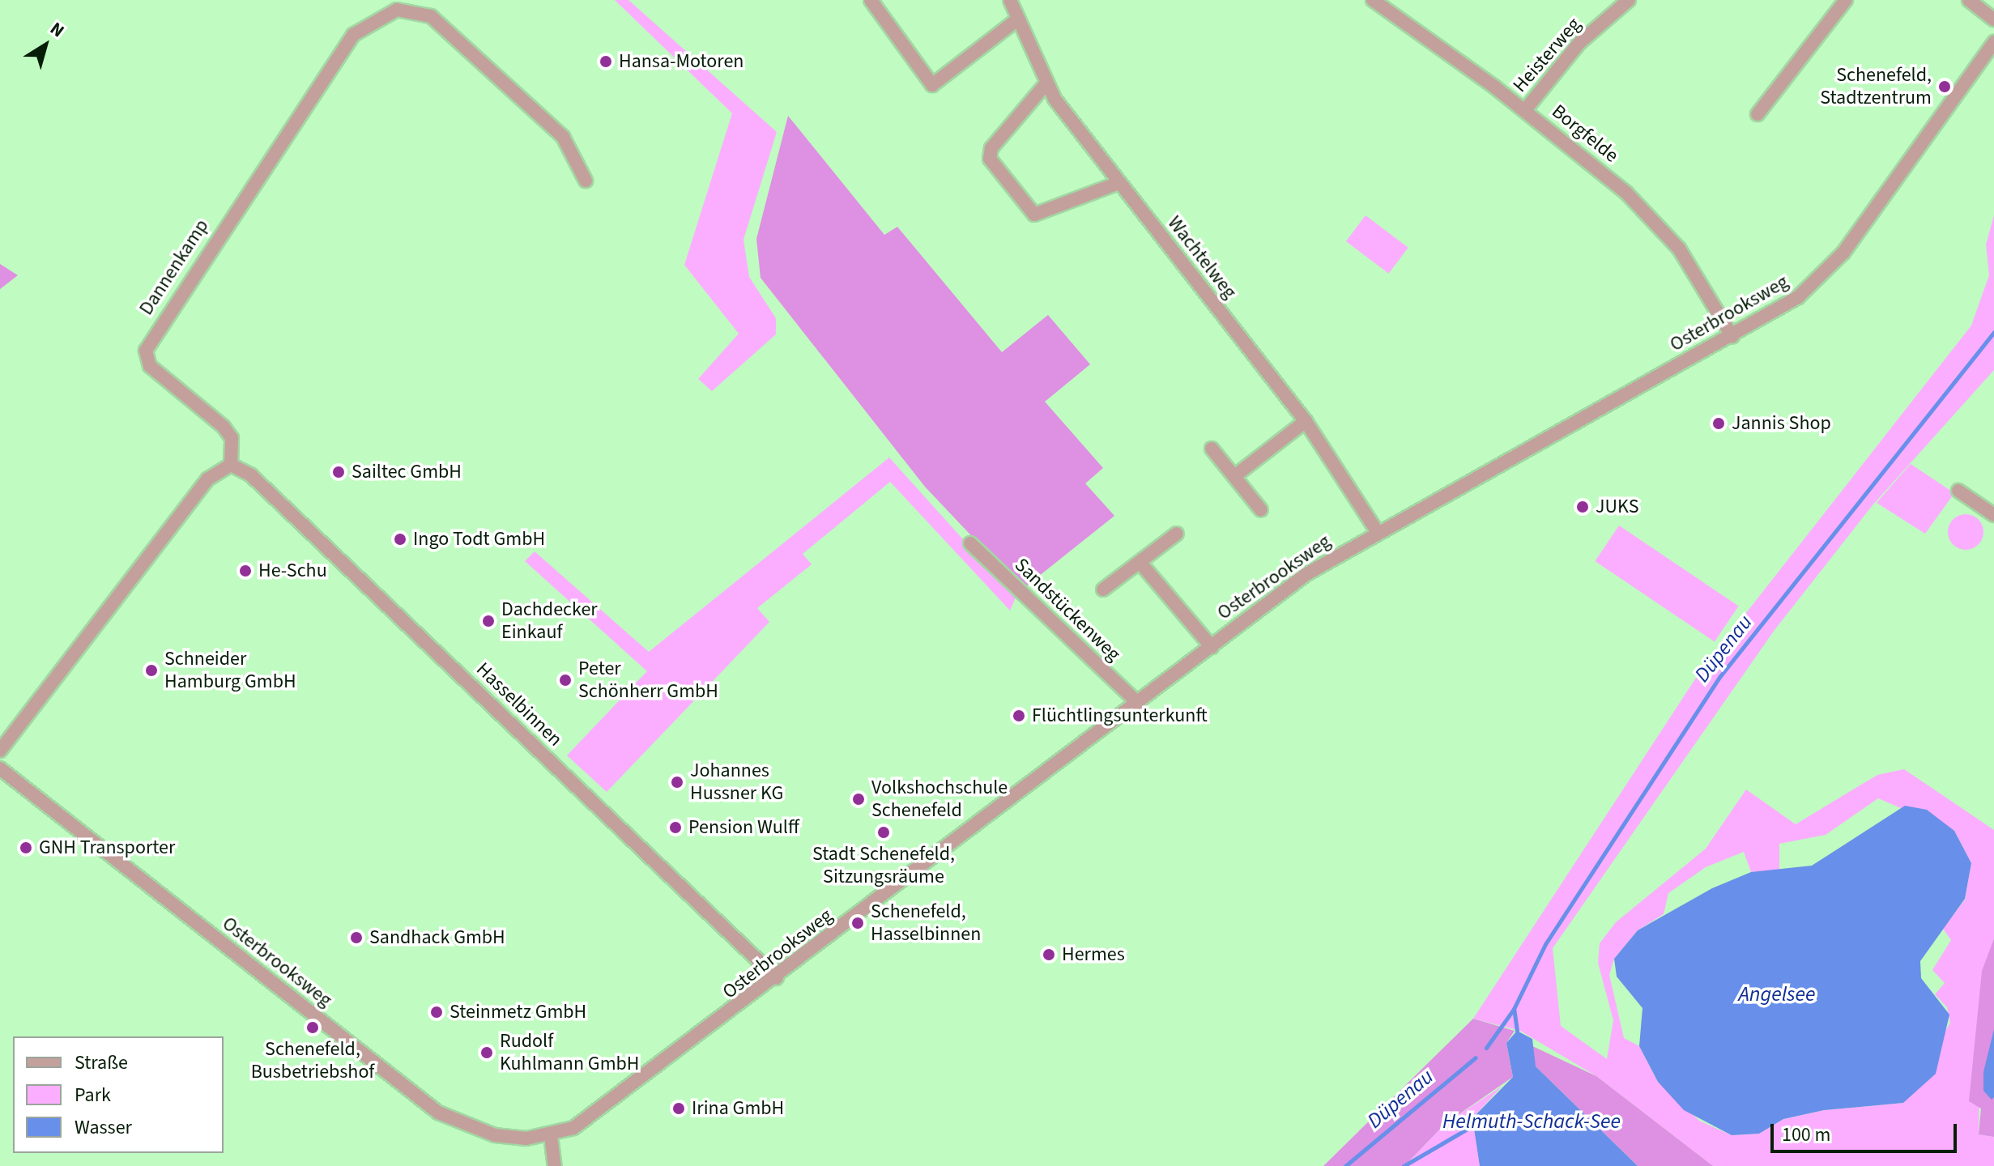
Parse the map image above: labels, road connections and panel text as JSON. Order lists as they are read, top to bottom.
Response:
{
  "streets": {
    "street": [
      "Heisterweg",
      "Borgfelde",
      "Wachtelweg",
      "Dannenkamp",
      "Osterbrooksweg",
      "Sandstückenweg",
      "Hasselbinnen"
    ]
  },
  "crossings": [
    ["Heisterweg", "Borgfelde"],
    ["Borgfelde", "Osterbrooksweg"],
    ["Wachtelweg", "Osterbrooksweg"],
    ["Dannenkamp", "Hasselbinnen"],
    ["Osterbrooksweg", "Sandstückenweg"],
    ["Osterbrooksweg", "Hasselbinnen"]
  ],
  "water": ["Düpenau", "Angelsee", "Helmuth-Schack-See"],
  "places": [
    "Hansa-Motoren",
    "Schenefeld, Stadtzentrum",
    "Jannis Shop",
    "Sailtec GmbH",
    "JUKS",
    "Ingo Todt GmbH",
    "He-Schu",
    "Dachdecker Einkauf",
    "Schneider Hamburg GmbH",
    "Peter Schönherr GmbH",
    "Flüchtlingsunterkunft",
    "Johannes Hussner KG",
    "Volkshochschule Schenefeld",
    "Pension Wulff",
    "Stadt Schenefeld, Sitzungsräume",
    "GNH Transporter",
    "Schenefeld, Hasselbinnen",
    "Sandhack GmbH",
    "Hermes",
    "Steinmetz GmbH",
    "Schenefeld, Busbetriebshof",
    "Rudolf Kuhlmann GmbH",
    "Irina GmbH"
  ],
  "legend": ["Straße", "Park", "Wasser"],
  "scale_bar": "100 m",
  "north": "top right"
}
